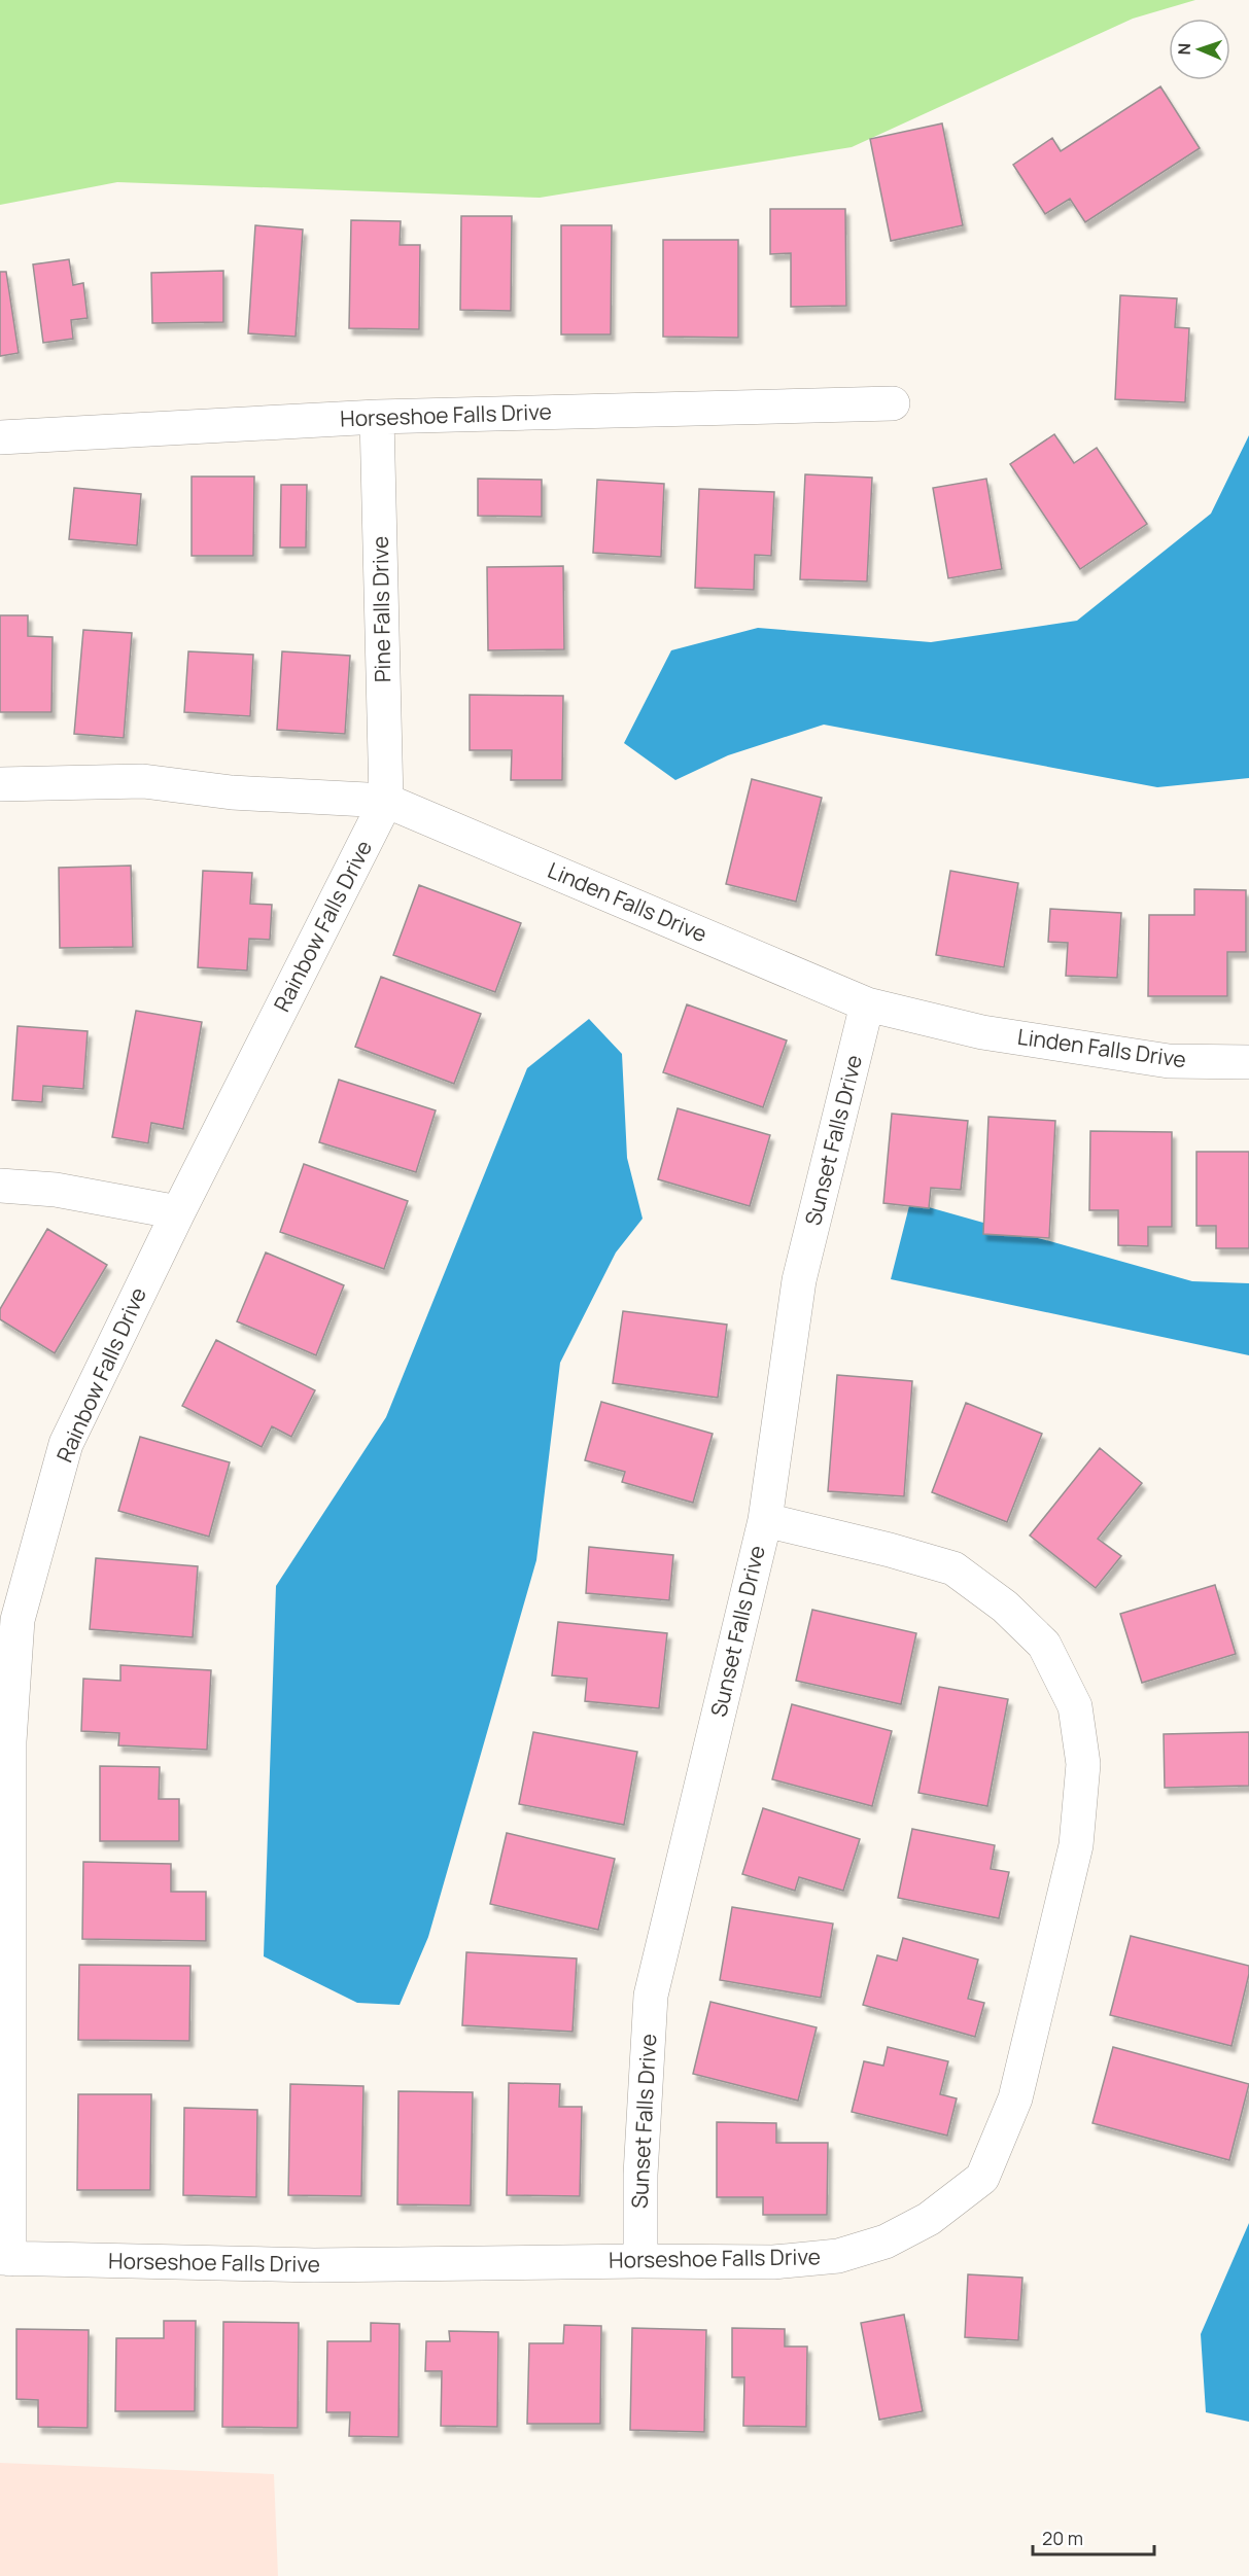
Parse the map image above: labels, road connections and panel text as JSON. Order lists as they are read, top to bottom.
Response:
{
  "streets": {
    "street": [
      "Horseshoe Falls Drive",
      "Pine Falls Drive",
      "Linden Falls Drive",
      "Rainbow Falls Drive",
      "Sunset Falls Drive"
    ]
  },
  "crossings": [
    ["Horseshoe Falls Drive", "Pine Falls Drive"],
    ["Horseshoe Falls Drive", "Rainbow Falls Drive"],
    ["Horseshoe Falls Drive", "Sunset Falls Drive"],
    ["Pine Falls Drive", "Linden Falls Drive"],
    ["Pine Falls Drive", "Rainbow Falls Drive"],
    ["Linden Falls Drive", "Rainbow Falls Drive"],
    ["Linden Falls Drive", "Sunset Falls Drive"]
  ],
  "scale_bar": "20 m",
  "north": "left"
}
